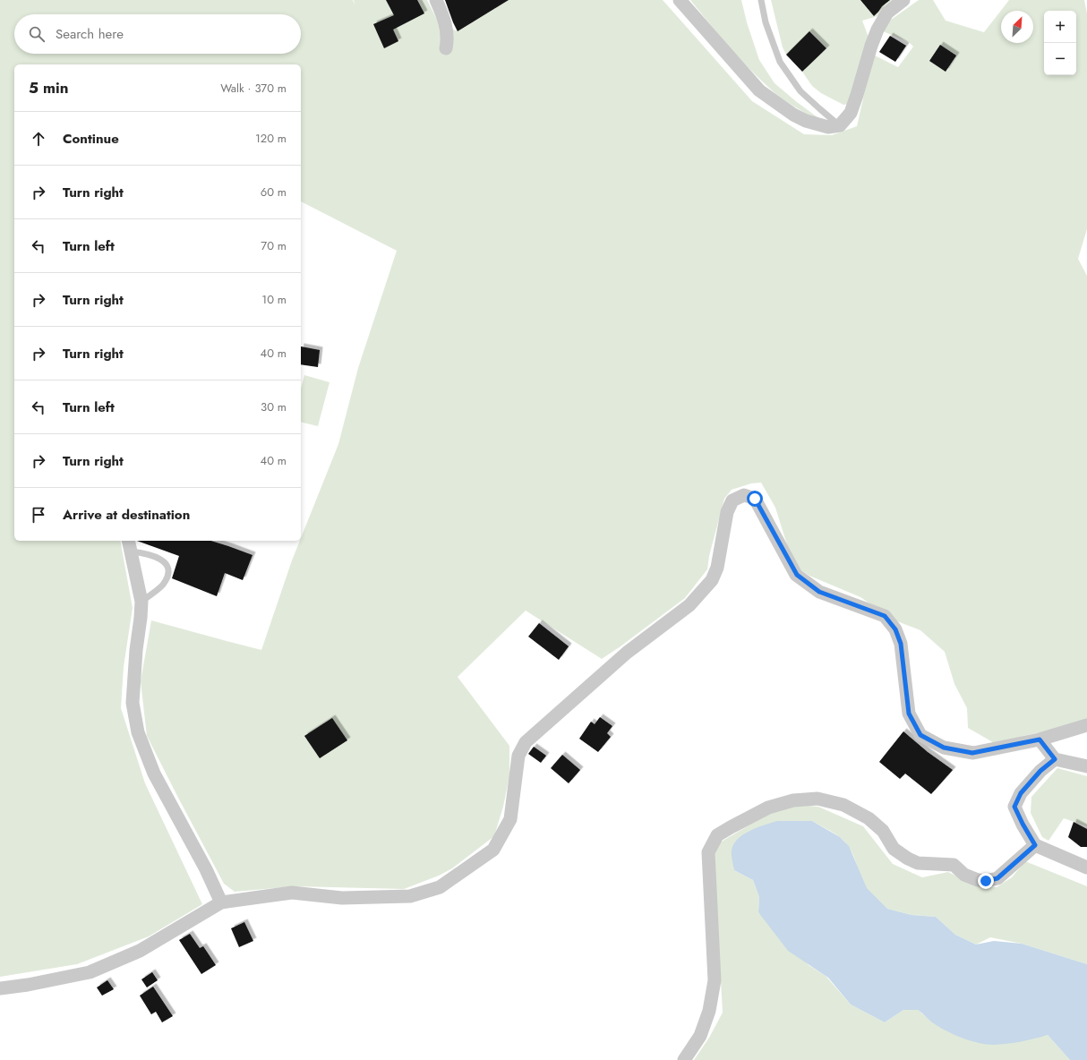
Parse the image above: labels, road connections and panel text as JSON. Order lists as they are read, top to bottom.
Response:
{
  "north": "top right",
  "page": {
    "map_buttons": ["+", "−"],
    "search": "Search here",
    "heading": ["5 min", "Walk · 370 m"],
    "list": [
      ["Continue", "120 m"],
      ["Turn right", "60 m"],
      ["Turn left", "70 m"],
      ["Turn right", "10 m"],
      ["Turn right", "40 m"],
      ["Turn left", "30 m"],
      ["Turn right", "40 m"],
      "Arrive at destination"
    ]
  }
}
